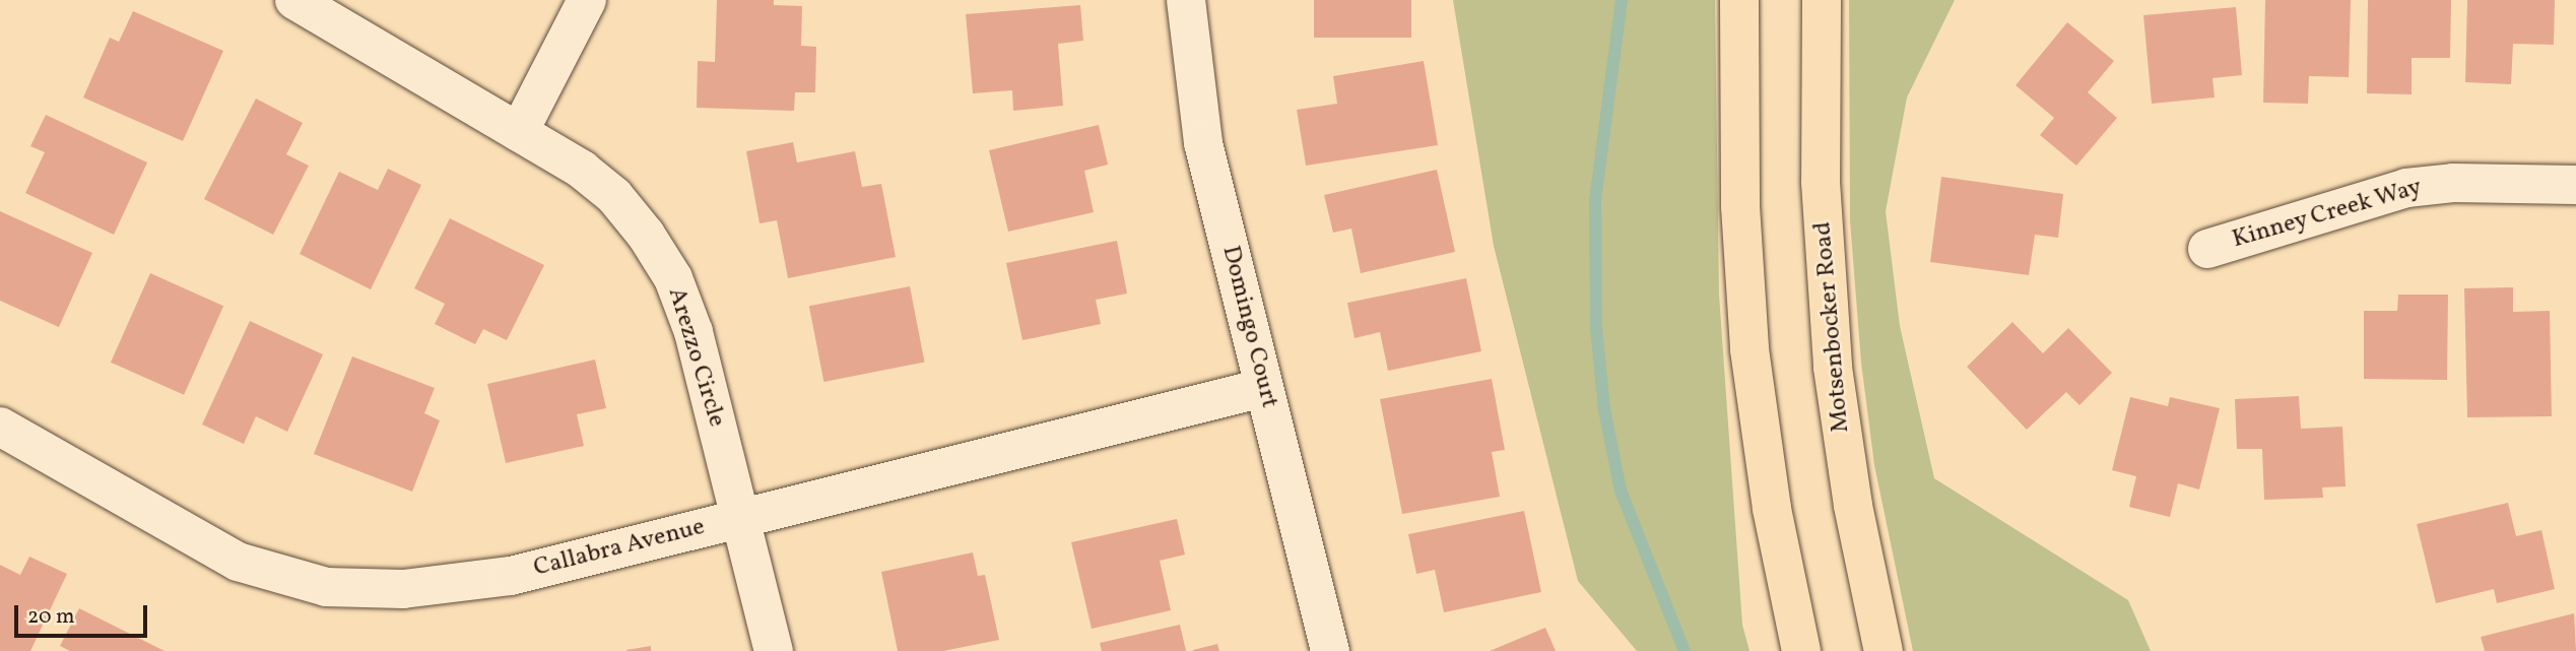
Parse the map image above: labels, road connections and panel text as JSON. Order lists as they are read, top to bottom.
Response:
{
  "streets": {
    "main road": ["Motsenbocker Road"],
    "street": [
      "Kinney Creek Way",
      "Domingo Court",
      "Arezzo Circle",
      "Callabra Avenue"
    ]
  },
  "crossings": [
    ["Domingo Court", "Callabra Avenue"],
    ["Arezzo Circle", "Callabra Avenue"]
  ],
  "scale_bar": "20 m"
}
